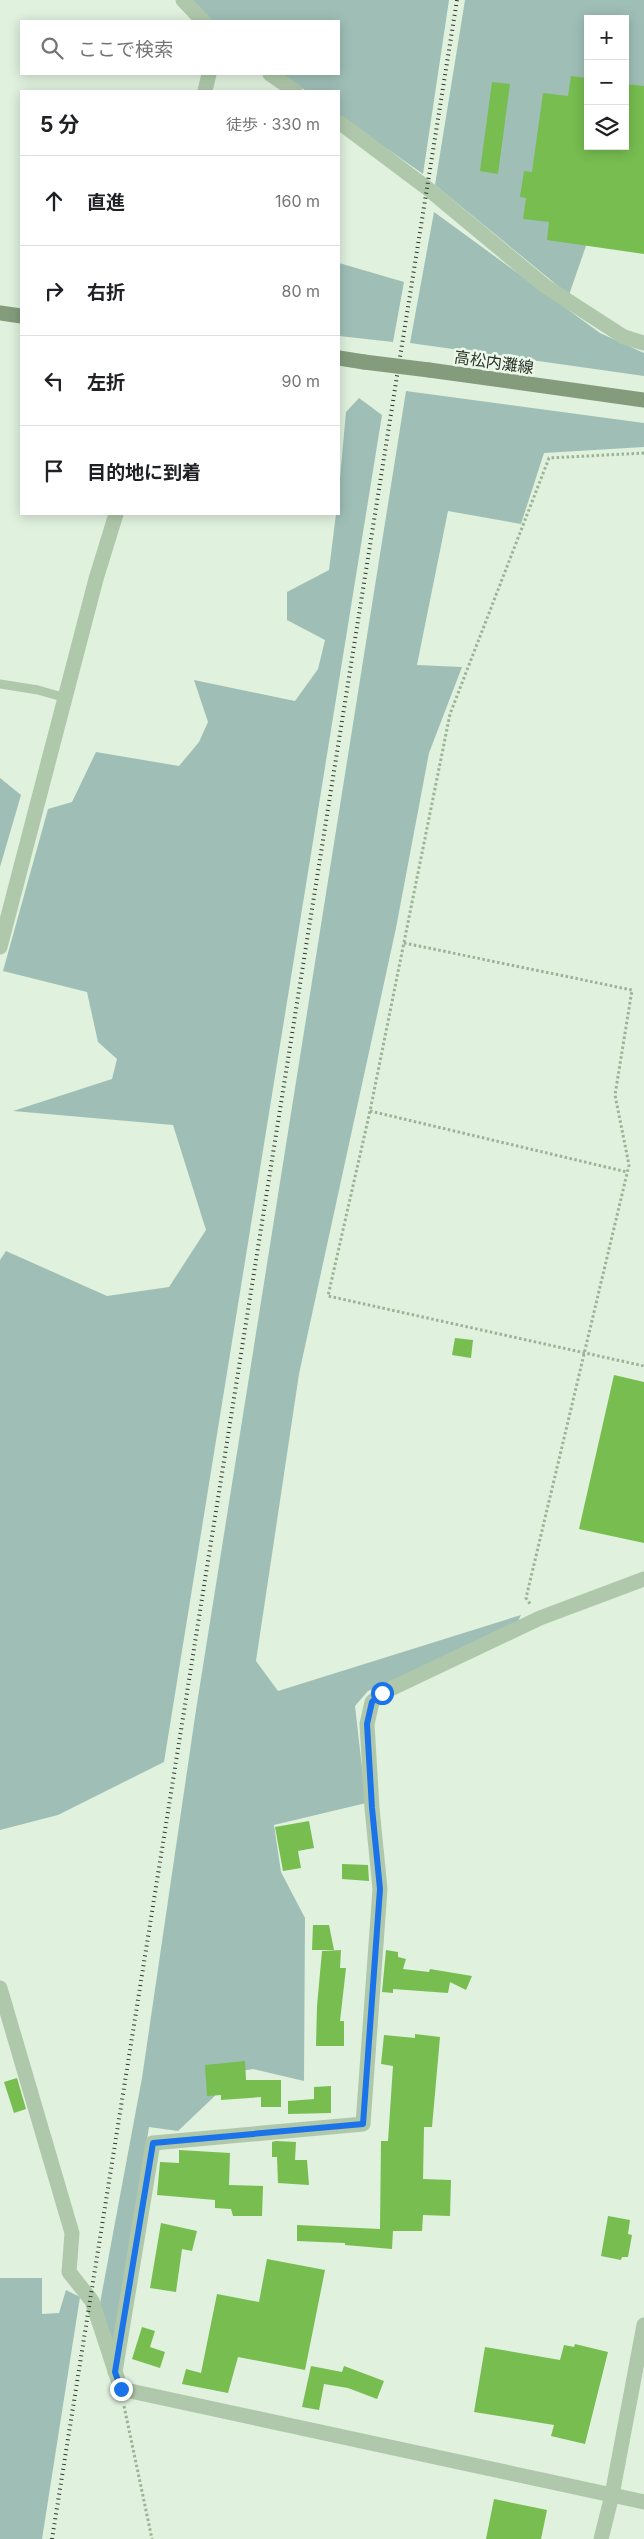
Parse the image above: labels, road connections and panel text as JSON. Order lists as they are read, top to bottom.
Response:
{
  "streets": {
    "main road": ["高松内灘線"]
  },
  "page": {
    "map_buttons": ["+", "−"],
    "search": "ここで検索",
    "heading": ["5 分", "徒歩 · 330 m"],
    "list": [
      ["直進", "160 m"],
      ["右折", "80 m"],
      ["左折", "90 m"],
      "目的地に到着"
    ]
  }
}
